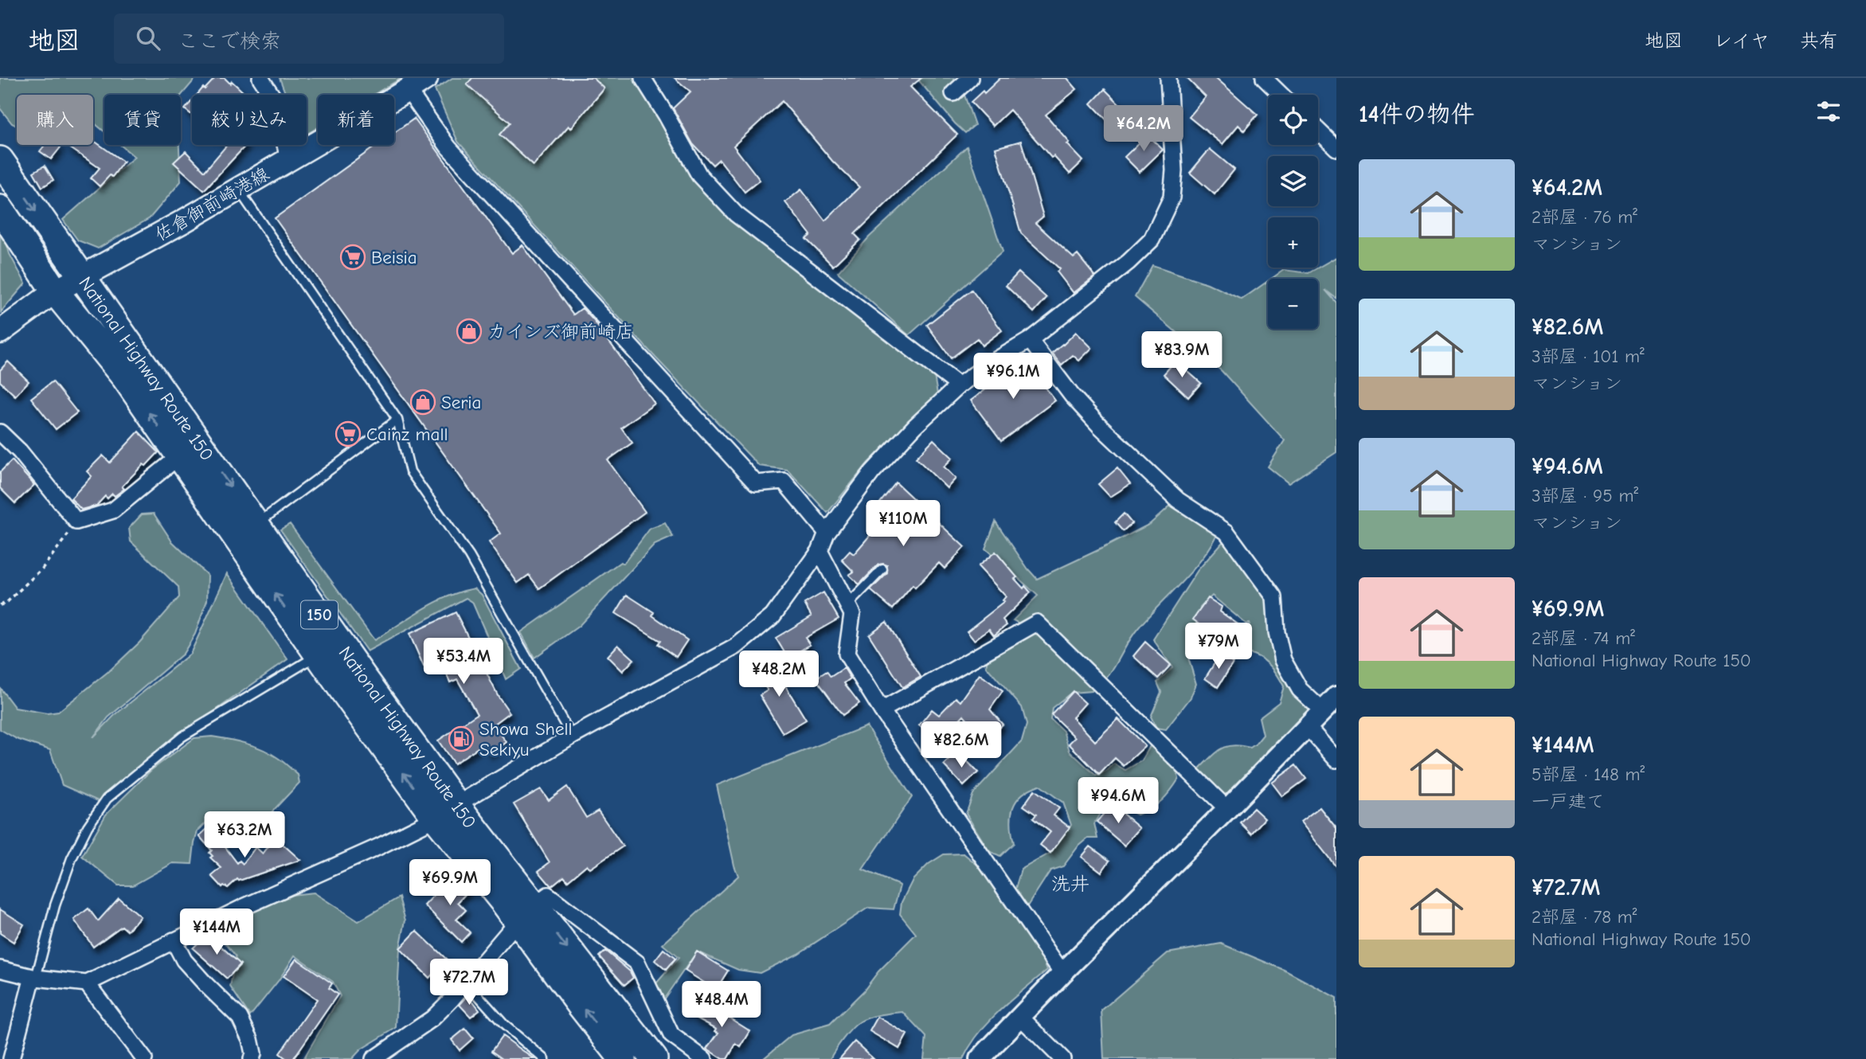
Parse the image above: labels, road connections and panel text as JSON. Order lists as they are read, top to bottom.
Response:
{
  "streets": {
    "highway": ["National Highway Route 150", "150"],
    "main road": ["佐倉御前崎港線"]
  },
  "crossings": [
    ["佐倉御前崎港線", "National Highway Route 150"]
  ],
  "districts": ["洗井"],
  "places": {
    "supermarket": ["Beisia", "Cainz mall"],
    "shop": ["カインズ御前崎店", "Seria"],
    "fuel station": ["Showa Shell Sekiyu"]
  },
  "page": {
    "header": "地図",
    "search": "ここで検索",
    "nav": ["地図", "レイヤ", "共有"],
    "heading": "14件の物件",
    "map_buttons": ["+", "−"],
    "chip": [
      "購入",
      "賃貸",
      "絞り込み",
      "新着"
    ],
    "price": [
      "¥64.2M",
      "¥83.9M",
      "¥96.1M",
      "¥110M",
      "¥79M",
      "¥53.4M",
      "¥48.2M",
      "¥82.6M",
      "¥94.6M",
      "¥63.2M",
      "¥69.9M",
      "¥144M",
      "¥72.7M",
      "¥48.4M"
    ],
    "list": [
      {
        "name": "¥64.2M",
        "note": "2部屋 · 76 m² · マンション"
      },
      {
        "name": "¥82.6M",
        "note": "3部屋 · 101 m² · マンション"
      },
      {
        "name": "¥94.6M",
        "note": "3部屋 · 95 m² · マンション"
      },
      {
        "name": "¥69.9M",
        "note": "2部屋 · 74 m² · National Highway Route 150"
      },
      {
        "name": "¥144M",
        "note": "5部屋 · 148 m² · 一戸建て"
      },
      {
        "name": "¥72.7M",
        "note": "2部屋 · 78 m² · National Highway Route 150"
      }
    ]
  }
}
